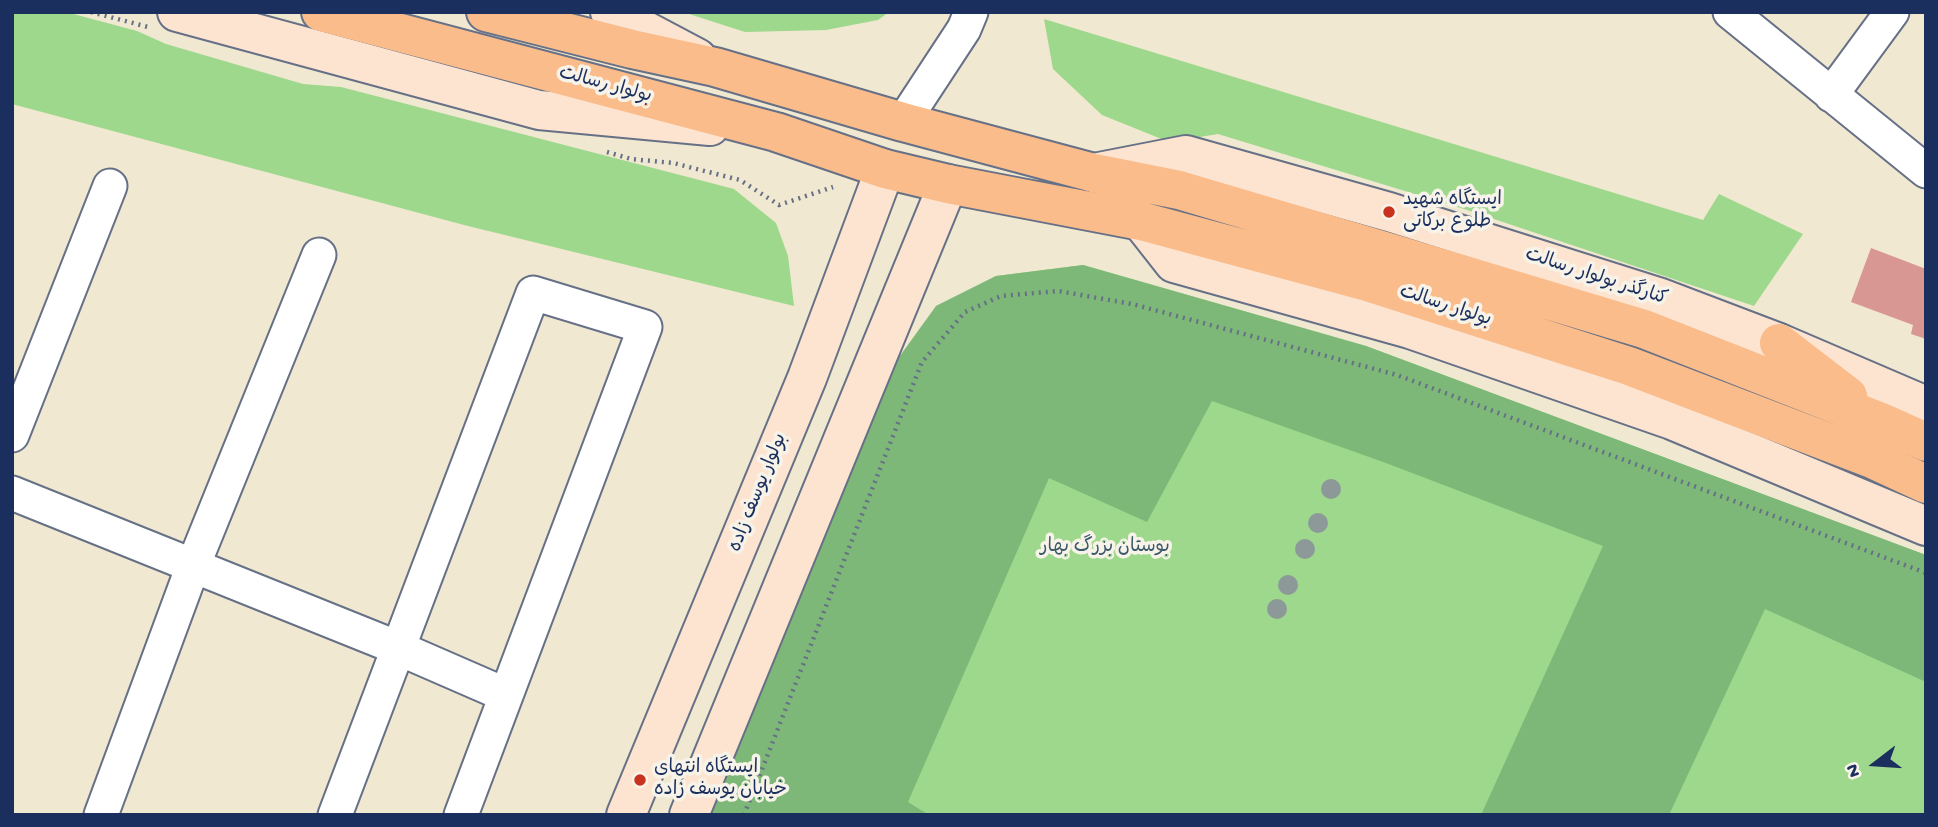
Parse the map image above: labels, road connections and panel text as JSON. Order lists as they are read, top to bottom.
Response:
{
  "streets": {
    "main road": ["بولوار رسالت"],
    "street": ["کنارگذر بولوار رسالت", "بولوار یوسف زاده"]
  },
  "crossings": [
    ["بولوار رسالت", "کنارگذر بولوار رسالت"],
    ["بولوار رسالت", "بولوار یوسف زاده"]
  ],
  "parks": ["بوستان بزرگ بهار"],
  "places": ["ایستگاه شهید طلوع برکاتی", "ایستگاه انتهای خیابان یوسف زاده"],
  "north": "left"
}
